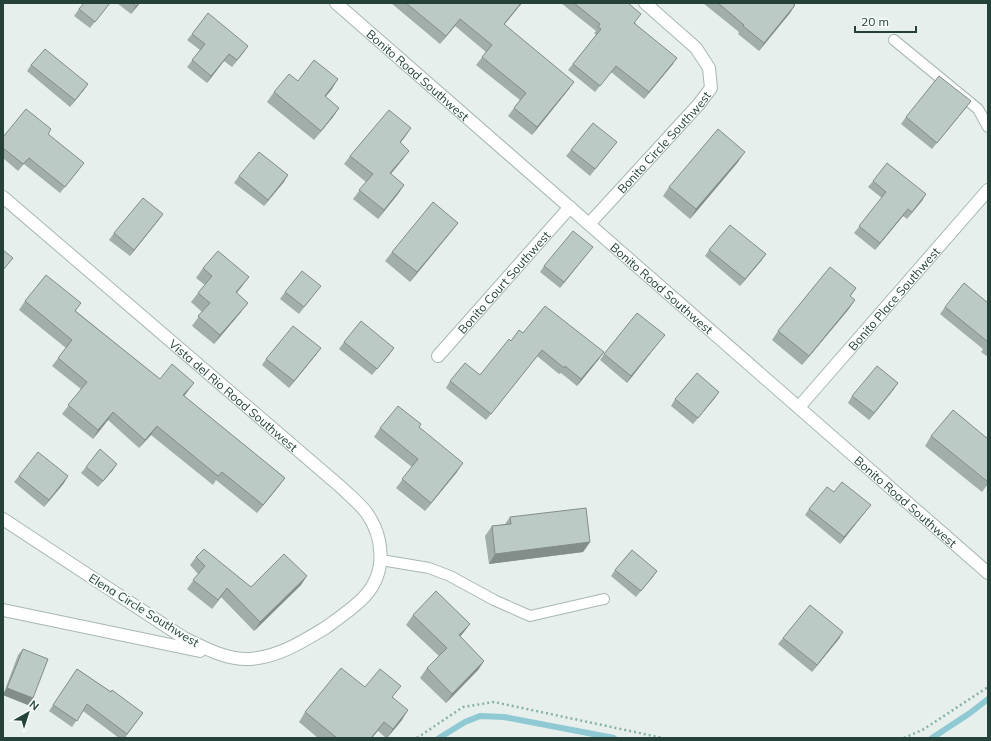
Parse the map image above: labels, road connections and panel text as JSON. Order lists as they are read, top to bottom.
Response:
{
  "streets": {
    "street": [
      "Bonito Road Southwest",
      "Bonito Circle Southwest",
      "Bonito Court Southwest",
      "Bonito Place Southwest",
      "Vista del Rio Road Southwest",
      "Elena Circle Southwest"
    ]
  },
  "crossings": [
    ["Bonito Road Southwest", "Bonito Circle Southwest"],
    ["Bonito Road Southwest", "Bonito Court Southwest"],
    ["Bonito Road Southwest", "Bonito Place Southwest"],
    ["Vista del Rio Road Southwest", "Elena Circle Southwest"]
  ],
  "scale_bar": "20 m",
  "north": "top right"
}
